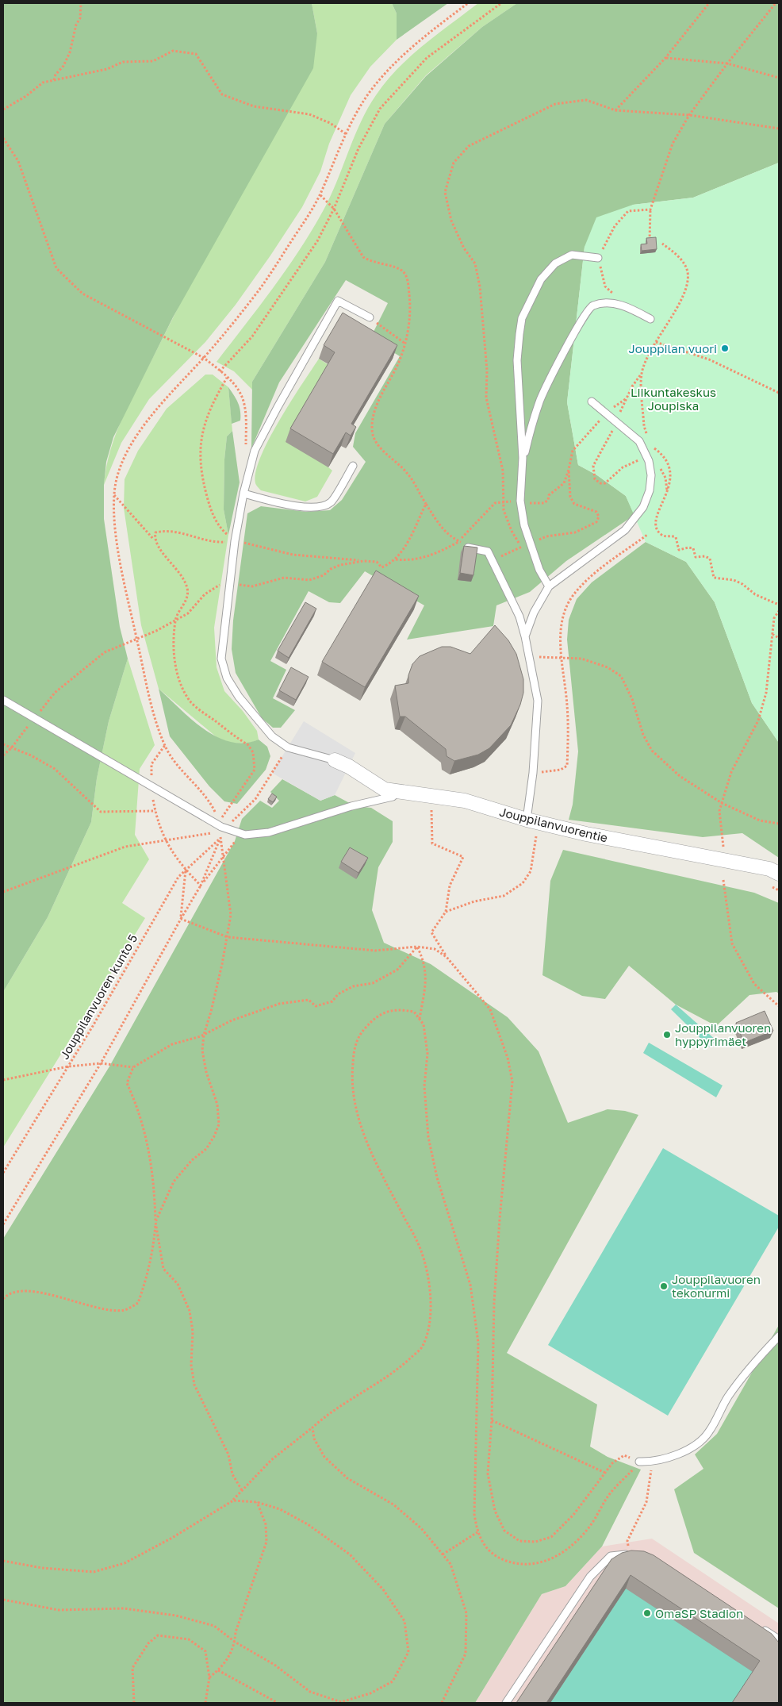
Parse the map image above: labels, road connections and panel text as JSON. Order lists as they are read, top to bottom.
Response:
{
  "streets": {
    "street": ["Jouppilanvuorentie"],
    "path": ["Jouppilanvuoren kunto 5"]
  },
  "parks": ["Liikuntakeskus Joupiska"],
  "places": [
    "Jouppilan vuori",
    "Jouppilanvuoren hyppyrimäet",
    "Jouppilavuoren tekonurmi",
    "OmaSP Stadion"
  ]
}
